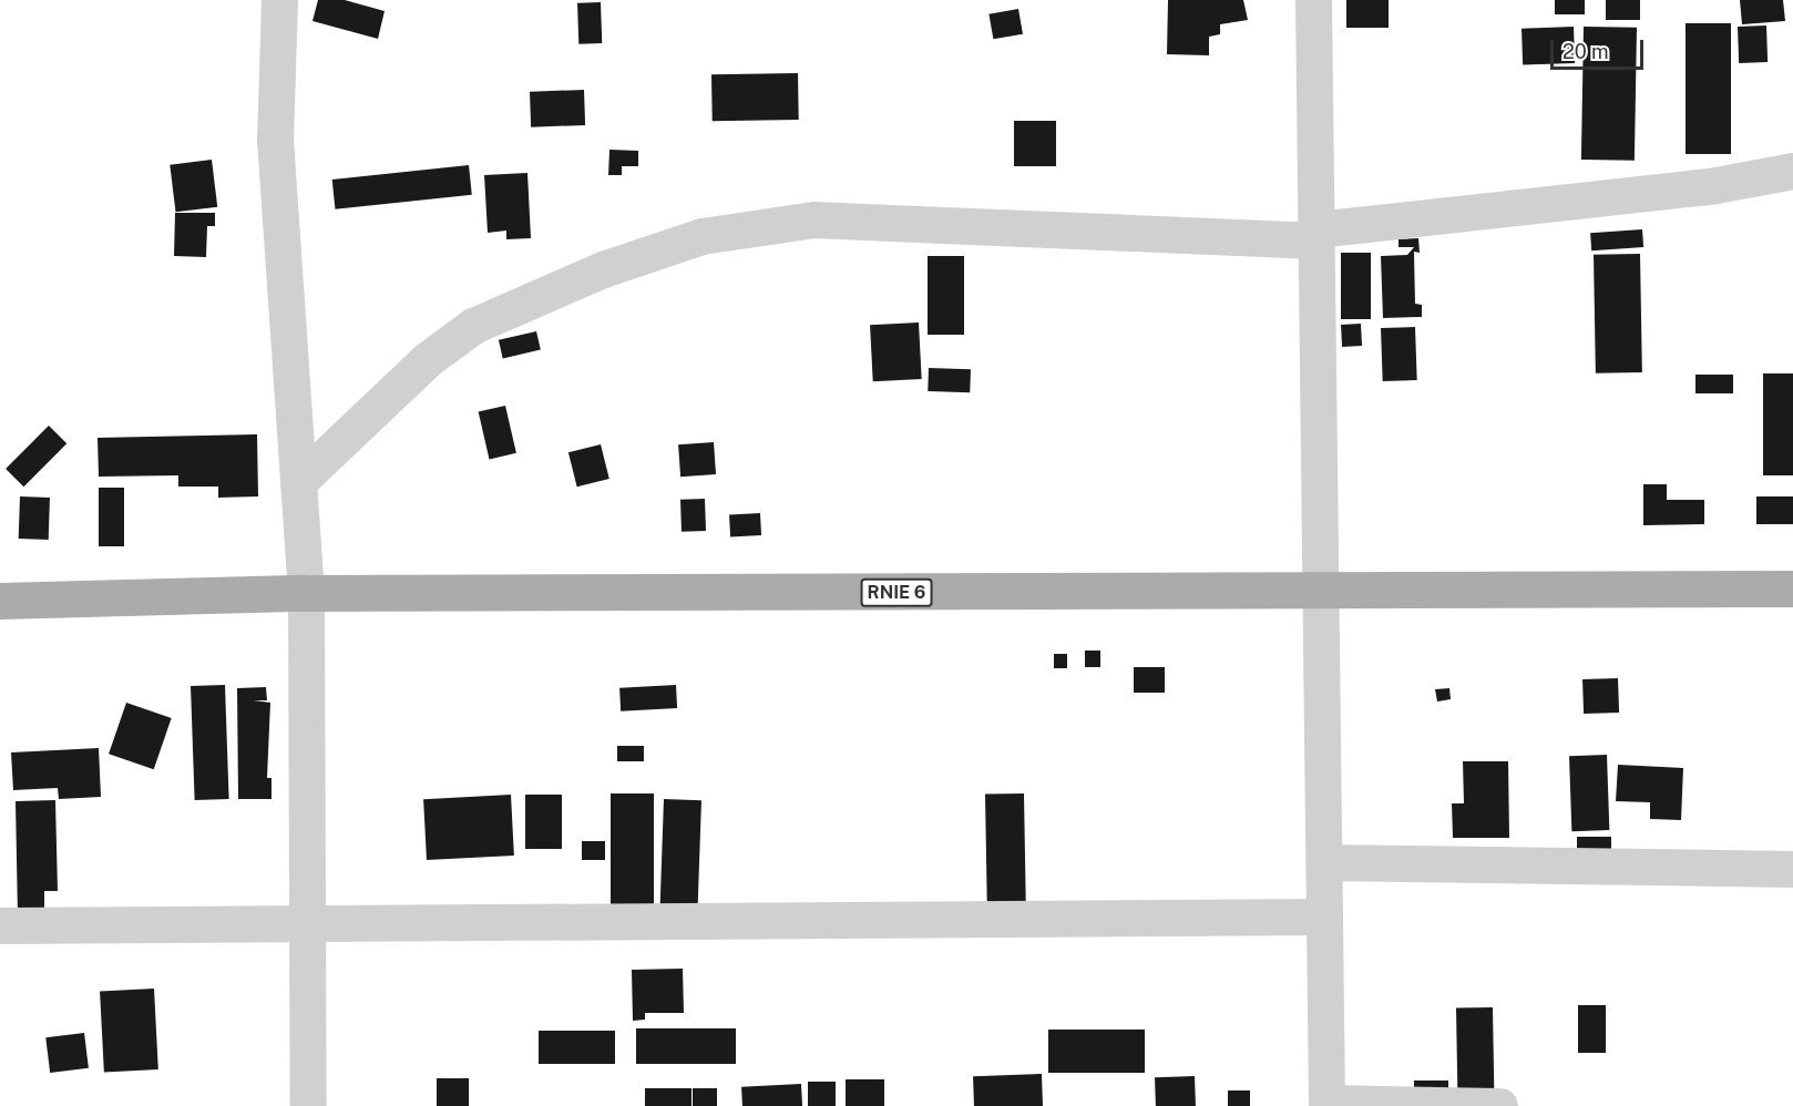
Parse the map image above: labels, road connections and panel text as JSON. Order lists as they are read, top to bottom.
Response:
{
  "streets": {
    "main road": ["RNIE 6"]
  },
  "scale_bar": "20 m"
}
